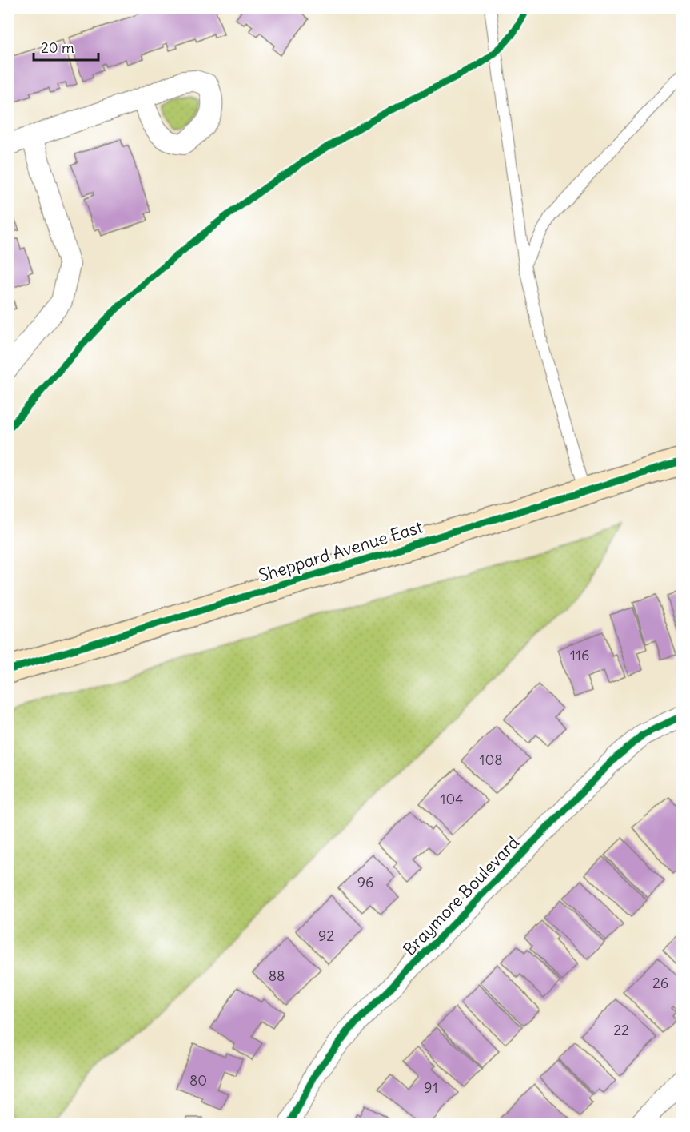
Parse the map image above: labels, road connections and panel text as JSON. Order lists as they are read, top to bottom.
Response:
{
  "streets": {
    "main road": ["Sheppard Avenue East"],
    "street": ["Braymore Boulevard"]
  },
  "house_numbers": [
    "116",
    "108",
    "104",
    "96",
    "92",
    "88",
    "26",
    "22",
    "80",
    "91"
  ],
  "scale_bar": "20 m"
}
